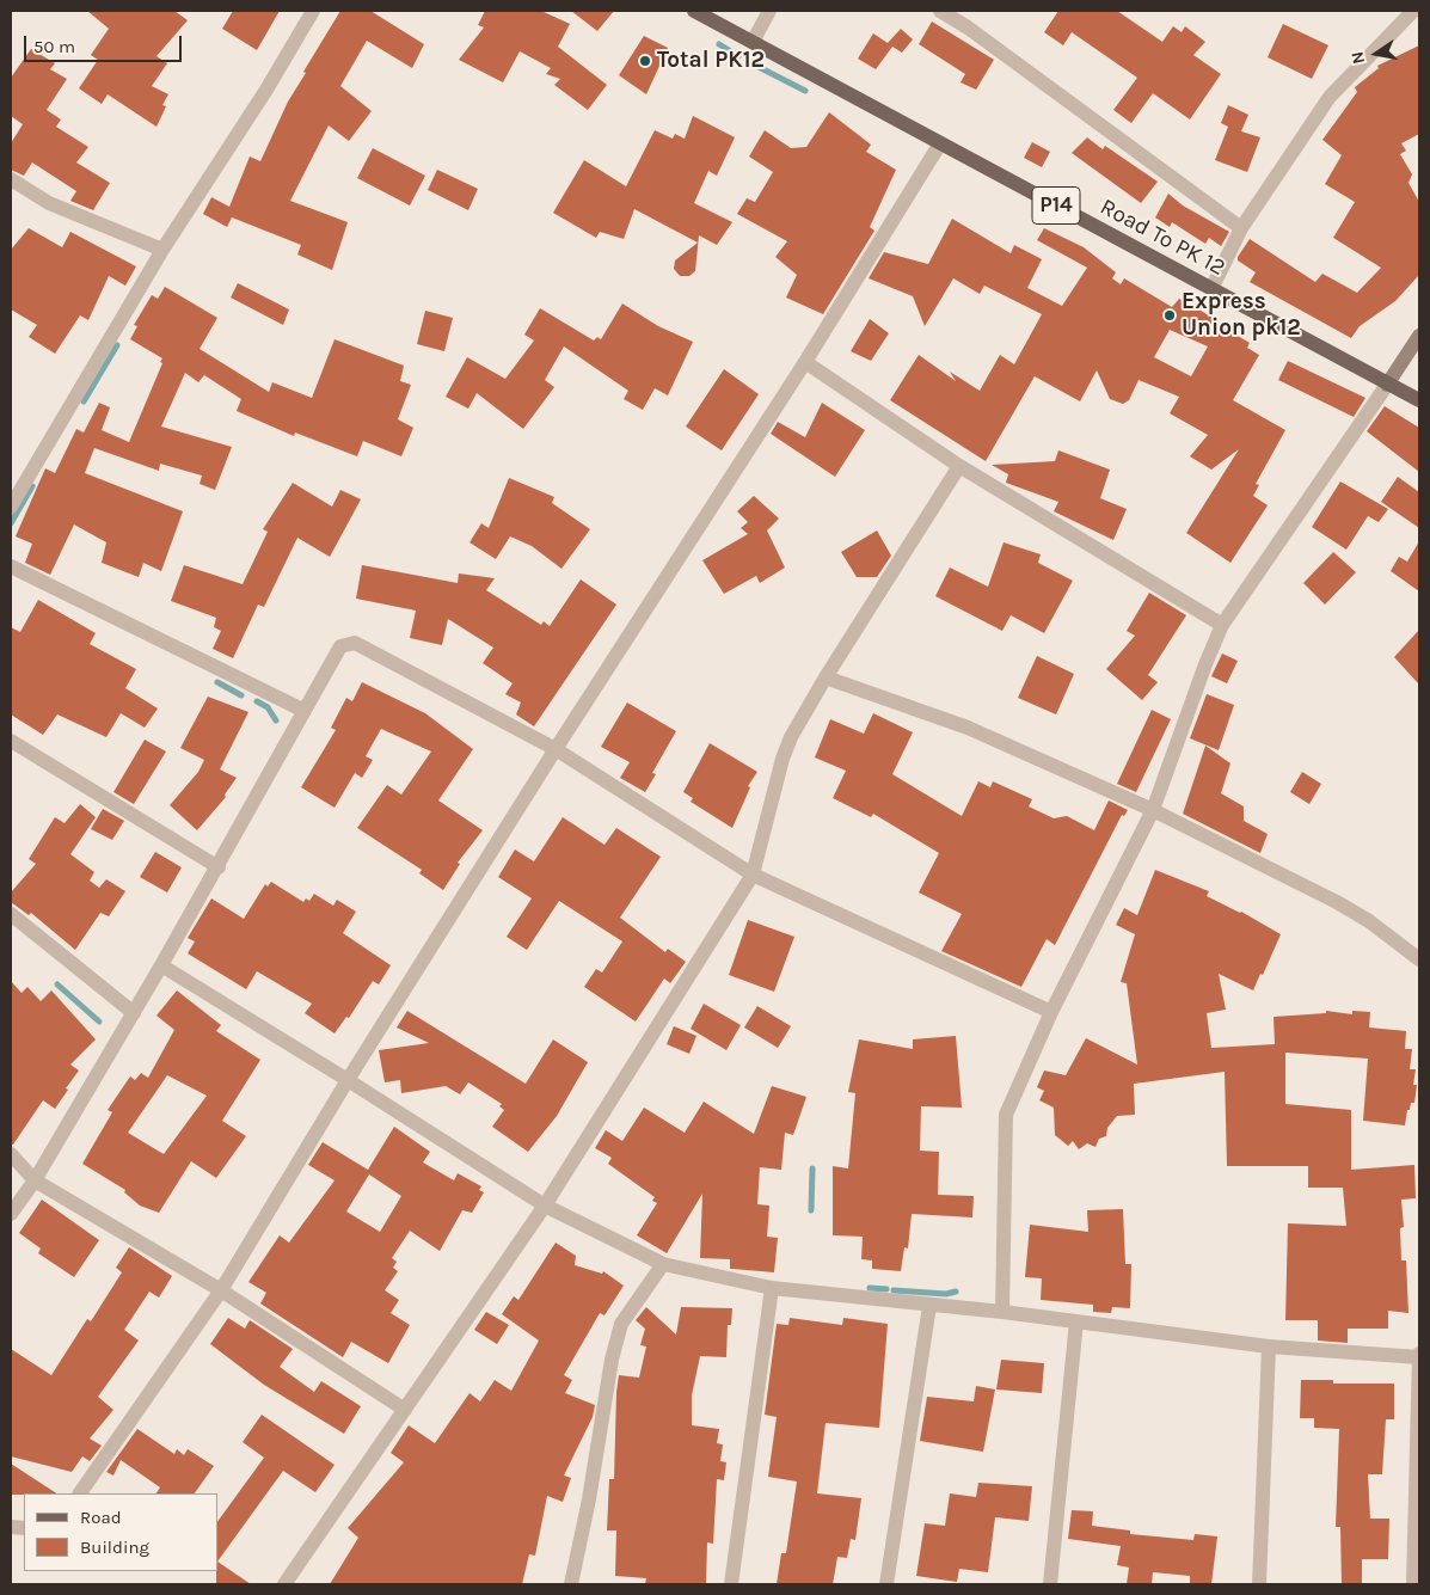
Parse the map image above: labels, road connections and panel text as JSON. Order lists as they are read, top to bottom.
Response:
{
  "streets": {
    "main road": ["P14", "Road To PK 12"]
  },
  "places": ["Total PK12", "Express Union pk12"],
  "legend": ["Road", "Building"],
  "scale_bar": "50 m",
  "north": "left"
}
